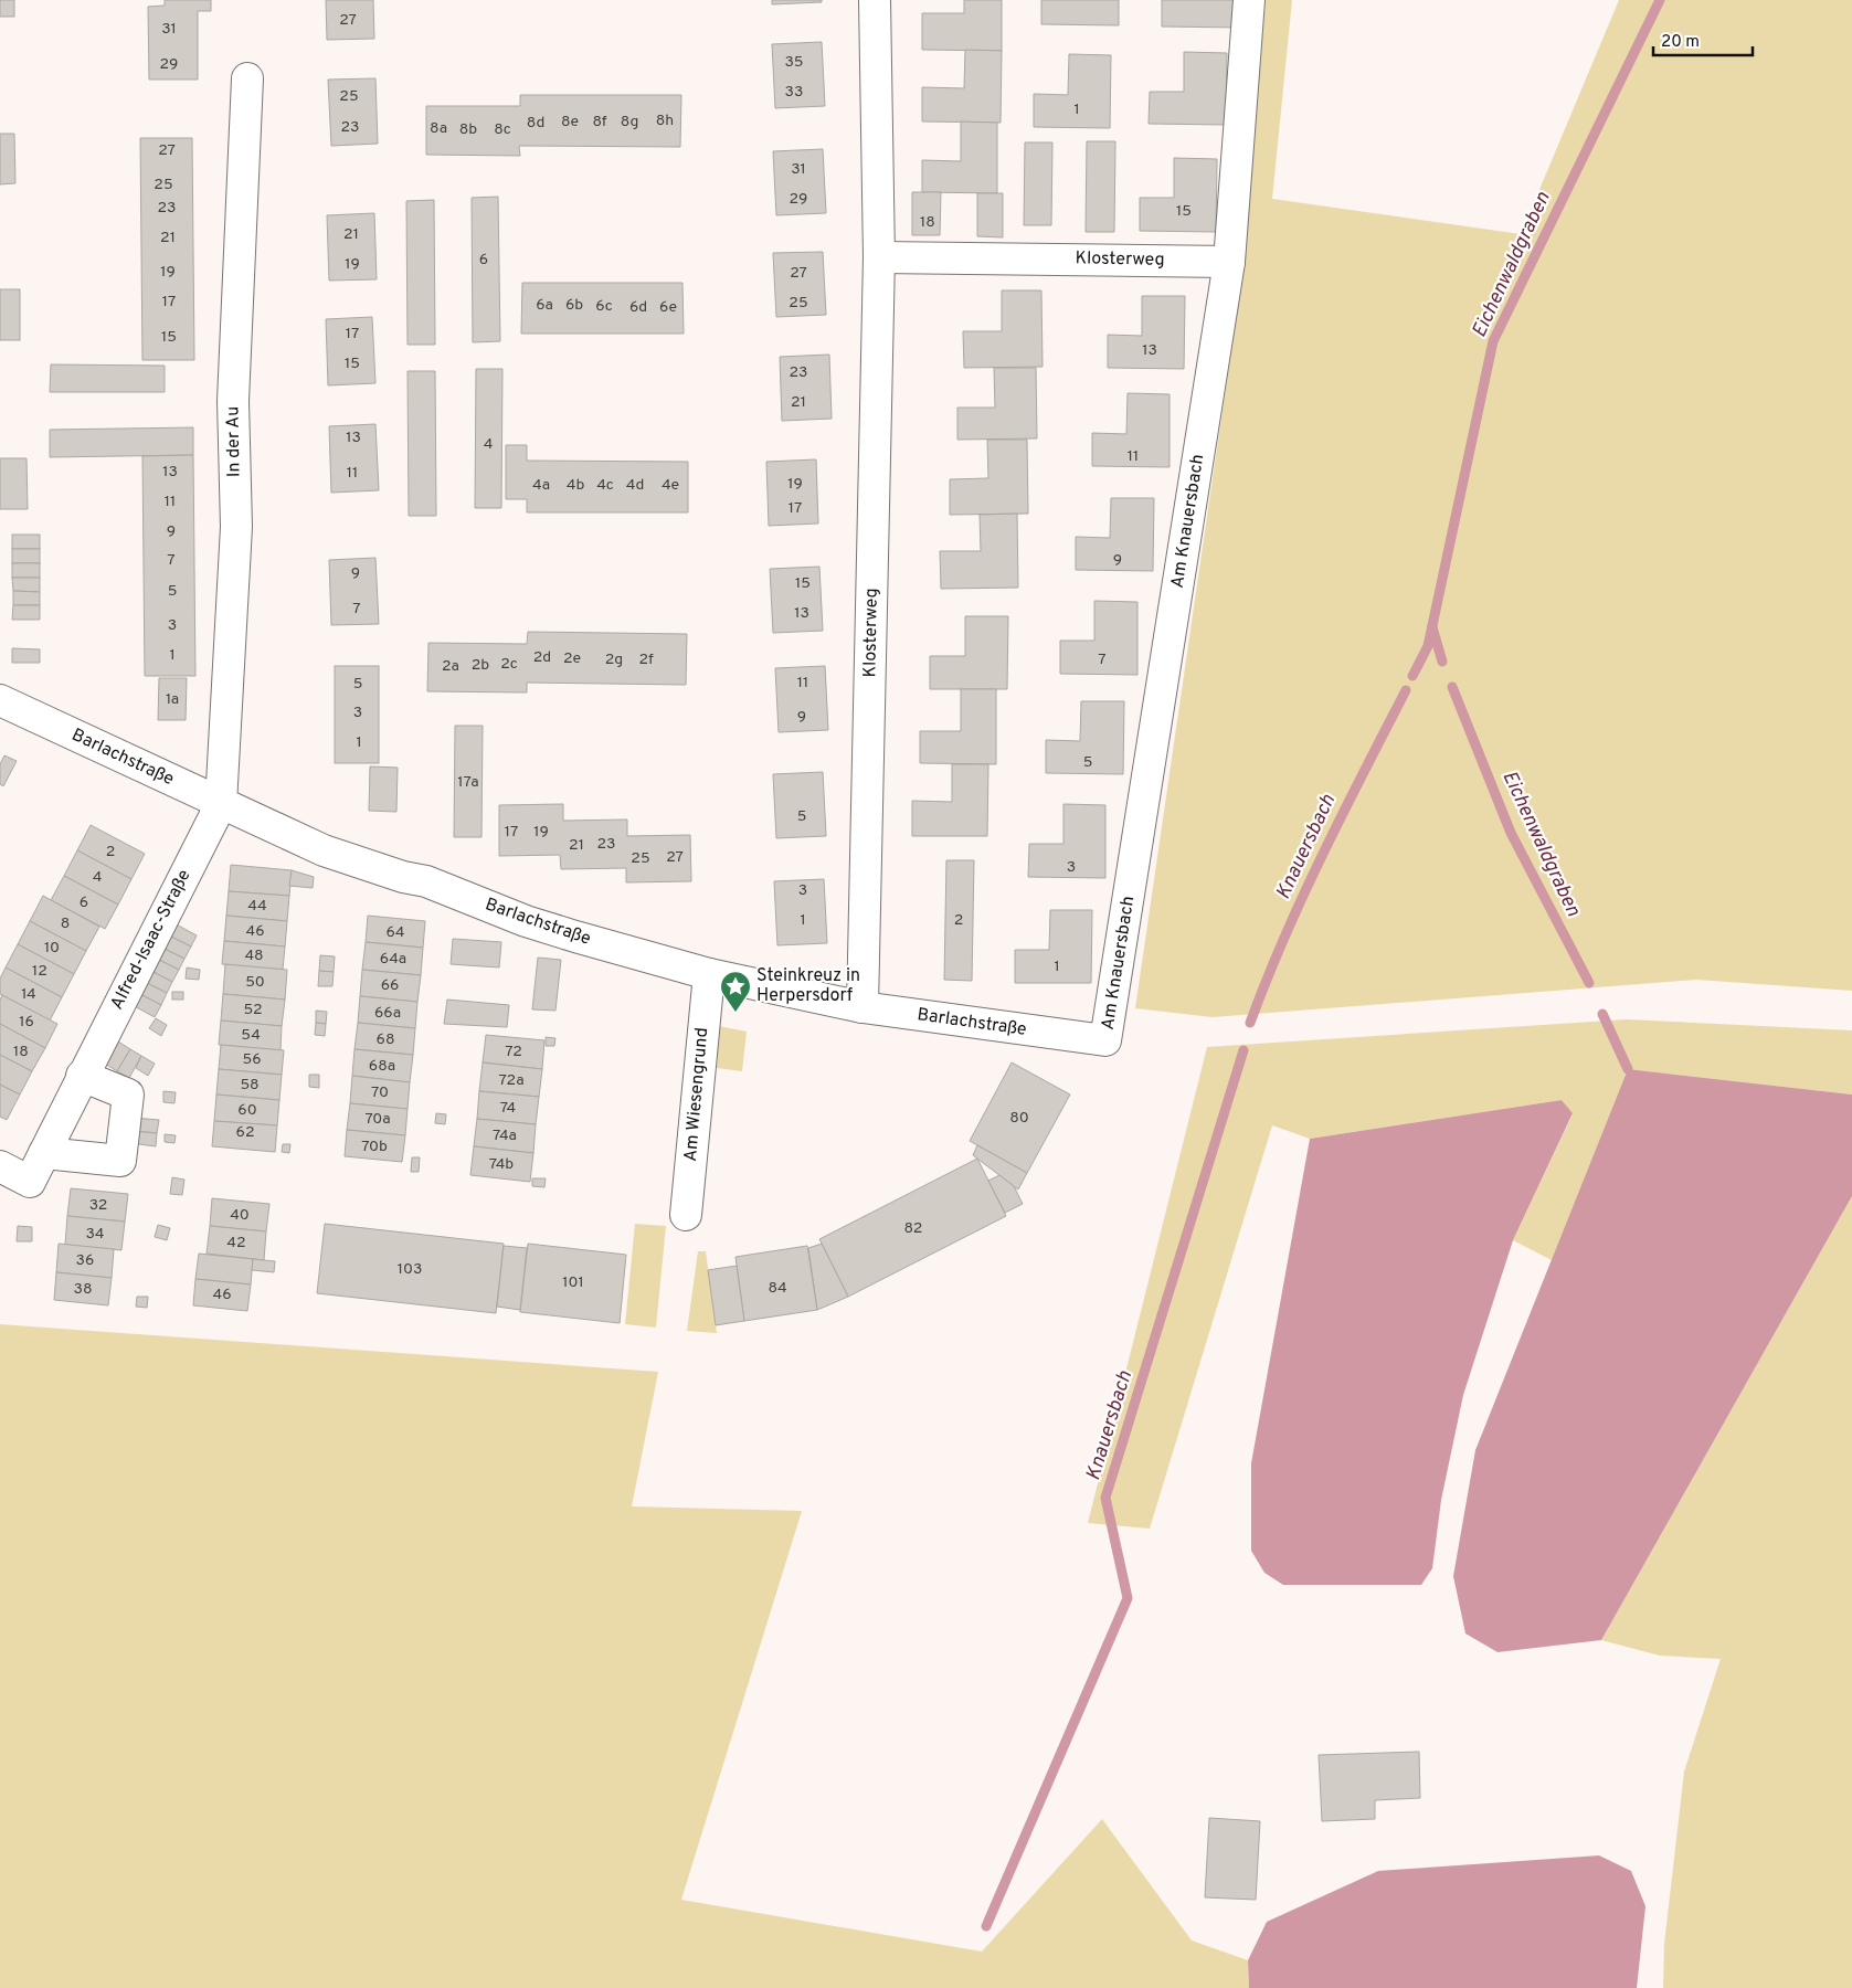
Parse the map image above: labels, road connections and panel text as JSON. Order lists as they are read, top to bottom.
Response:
{
  "streets": {
    "street": [
      "Klosterweg",
      "In der Au",
      "Am Knauersbach",
      "Barlachstraße",
      "Alfred-Isaac-Straße",
      "Am Wiesengrund"
    ]
  },
  "crossings": [
    ["Klosterweg", "Am Knauersbach"],
    ["Klosterweg", "Barlachstraße"],
    ["In der Au", "Barlachstraße"],
    ["In der Au", "Alfred-Isaac-Straße"],
    ["Am Knauersbach", "Barlachstraße"],
    ["Barlachstraße", "Alfred-Isaac-Straße"],
    ["Barlachstraße", "Am Wiesengrund"]
  ],
  "water": ["Eichenwaldgraben", "Knauersbach"],
  "places": {
    "place": ["Steinkreuz in Herpersdorf"]
  },
  "house_numbers": [
    "27",
    "31",
    "35",
    "29",
    "33",
    "25",
    "1",
    "8h",
    "8e",
    "8f",
    "8g",
    "8d",
    "23",
    "8a",
    "8b",
    "8c",
    "27",
    "31",
    "25",
    "29",
    "23",
    "15",
    "18",
    "21",
    "21",
    "6",
    "19",
    "19",
    "27",
    "17",
    "25",
    "6a",
    "6b",
    "6c",
    "6d",
    "6e",
    "17",
    "15",
    "13",
    "15",
    "23",
    "21",
    "13",
    "4",
    "11",
    "13",
    "11",
    "19",
    "4a",
    "4b",
    "4c",
    "4d",
    "4e",
    "11",
    "17",
    "9",
    "7",
    "9",
    "9",
    "15",
    "5",
    "7",
    "13",
    "3",
    "1",
    "2d",
    "2e",
    "2g",
    "2f",
    "7",
    "2c",
    "2b",
    "2a",
    "11",
    "5",
    "1a",
    "3",
    "9",
    "1",
    "5",
    "17a",
    "5",
    "17",
    "19",
    "23",
    "21",
    "2",
    "27",
    "25",
    "3",
    "4",
    "3",
    "6",
    "44",
    "1",
    "2",
    "8",
    "46",
    "64",
    "10",
    "48",
    "64a",
    "1",
    "12",
    "50",
    "66",
    "14",
    "52",
    "66a",
    "16",
    "54",
    "68",
    "18",
    "72",
    "56",
    "68a",
    "72a",
    "58",
    "70",
    "74",
    "60",
    "80",
    "70a",
    "62",
    "74a",
    "70b",
    "74b",
    "32",
    "40",
    "82",
    "34",
    "42",
    "36",
    "103",
    "101",
    "84",
    "38",
    "46"
  ],
  "scale_bar": "20 m"
}
